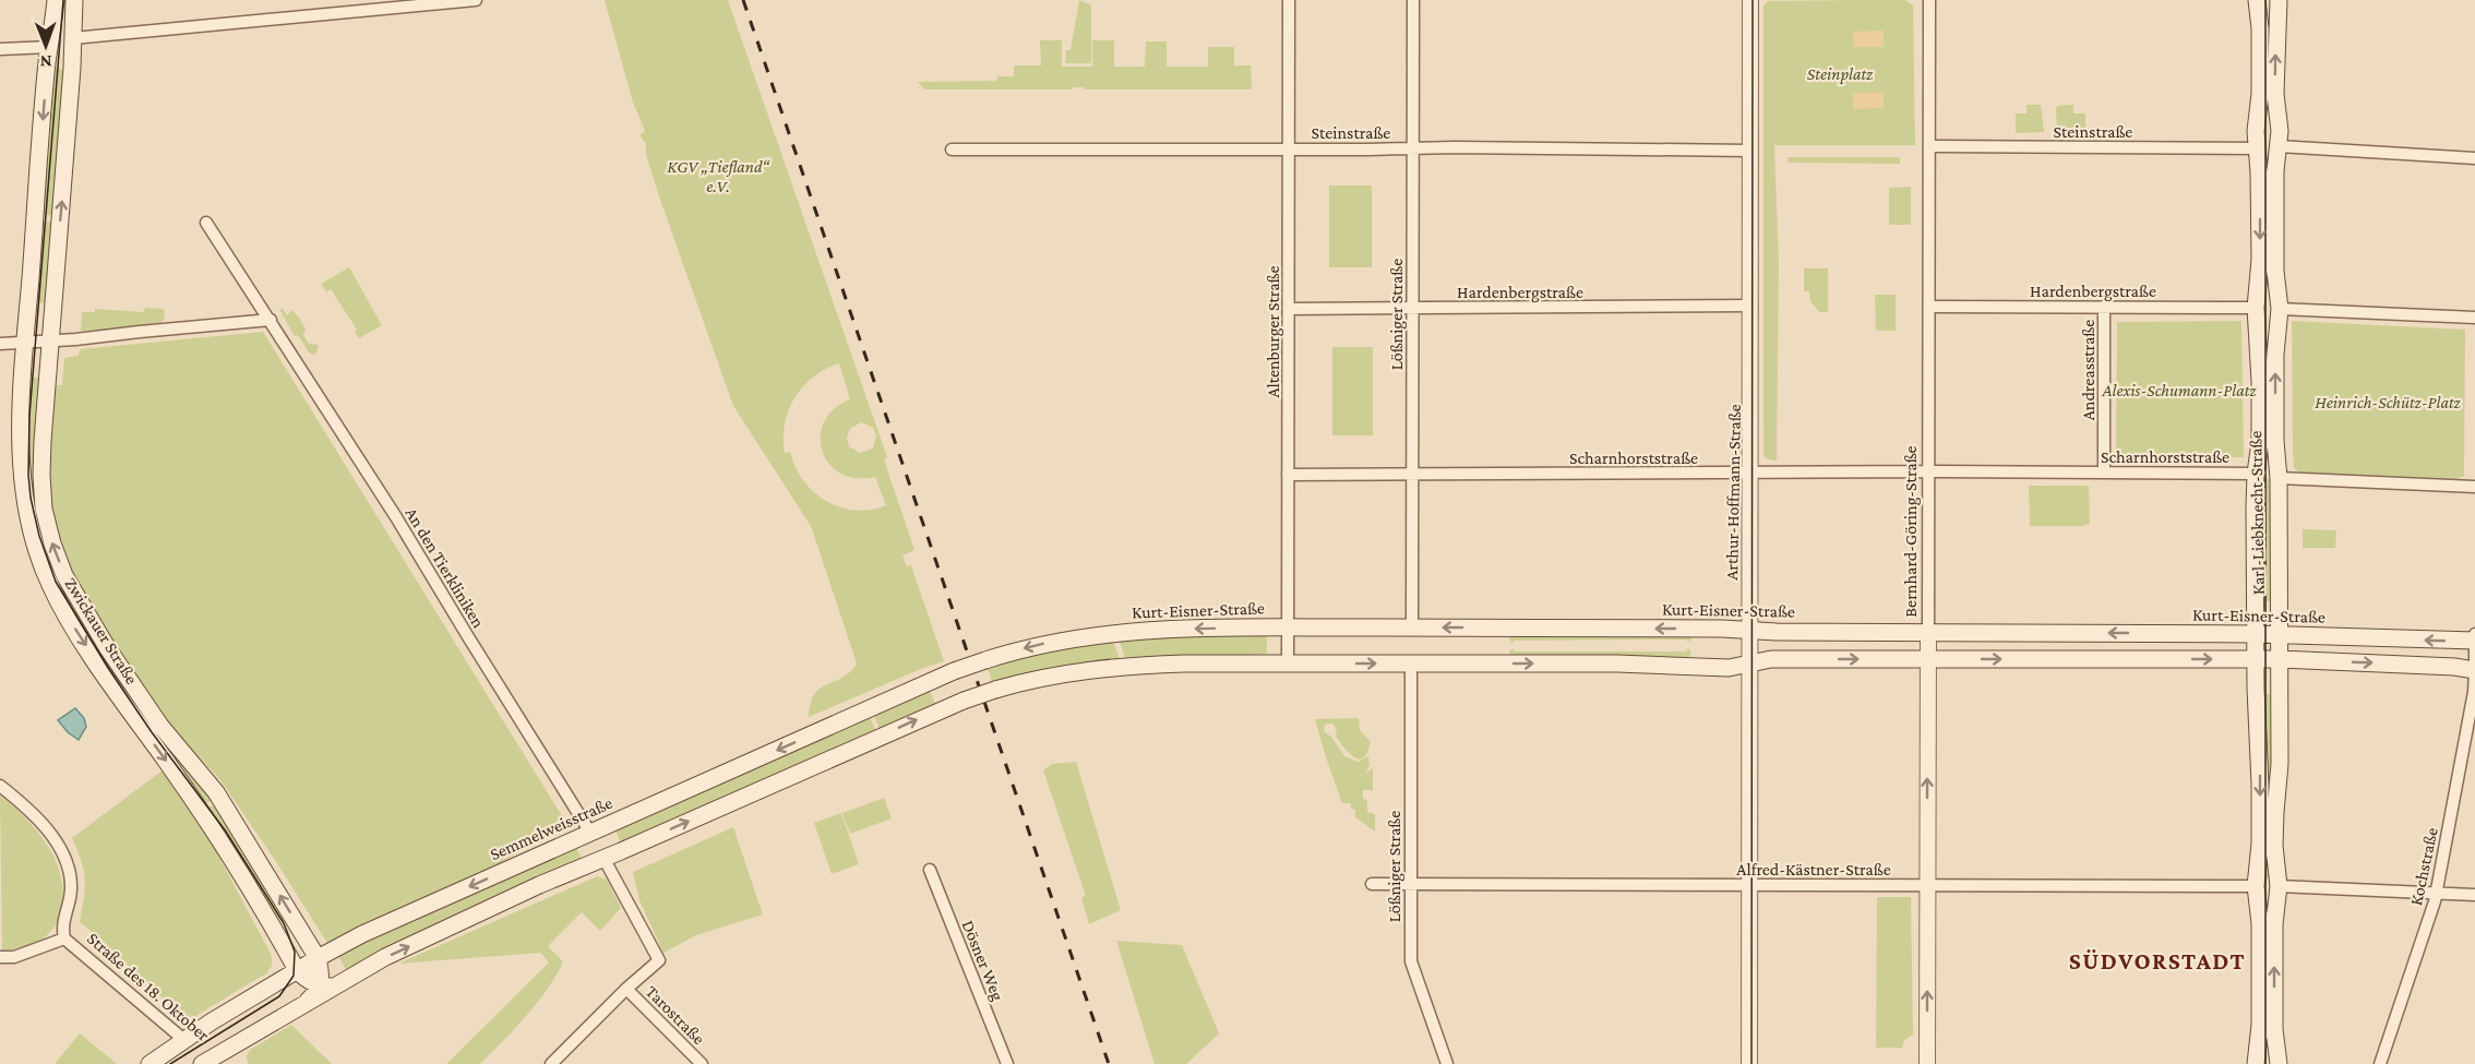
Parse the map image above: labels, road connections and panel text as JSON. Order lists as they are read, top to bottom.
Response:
{
  "streets": {
    "main road": [
      "Karl-Liebknecht-Straße",
      "Kurt-Eisner-Straße",
      "Zwickauer Straße",
      "Semmelweisstraße",
      "Straße des 18. Oktober"
    ],
    "street": [
      "Steinstraße",
      "Hardenbergstraße",
      "Lößniger Straße",
      "Altenburger Straße",
      "Andreasstraße",
      "Scharnhorststraße",
      "Arthur-Hoffmann-Straße",
      "Bernhard-Göring-Straße",
      "An den Tierkliniken",
      "Kochstraße",
      "Alfred-Kästner-Straße",
      "Dösner Weg",
      "Tarostraße"
    ]
  },
  "crossings": [
    ["Steinstraße", "Lößniger Straße"],
    ["Steinstraße", "Altenburger Straße"],
    ["Steinstraße", "Arthur-Hoffmann-Straße"],
    ["Steinstraße", "Karl-Liebknecht-Straße"],
    ["Steinstraße", "Bernhard-Göring-Straße"],
    ["Hardenbergstraße", "Lößniger Straße"],
    ["Hardenbergstraße", "Altenburger Straße"],
    ["Hardenbergstraße", "Andreasstraße"],
    ["Hardenbergstraße", "Arthur-Hoffmann-Straße"],
    ["Hardenbergstraße", "Karl-Liebknecht-Straße"],
    ["Hardenbergstraße", "Bernhard-Göring-Straße"],
    ["Lößniger Straße", "Scharnhorststraße"],
    ["Lößniger Straße", "Kurt-Eisner-Straße"],
    ["Lößniger Straße", "Alfred-Kästner-Straße"],
    ["Altenburger Straße", "Scharnhorststraße"],
    ["Altenburger Straße", "Kurt-Eisner-Straße"],
    ["Andreasstraße", "Scharnhorststraße"],
    ["Scharnhorststraße", "Arthur-Hoffmann-Straße"],
    ["Scharnhorststraße", "Karl-Liebknecht-Straße"],
    ["Scharnhorststraße", "Bernhard-Göring-Straße"],
    ["Arthur-Hoffmann-Straße", "Kurt-Eisner-Straße"],
    ["Arthur-Hoffmann-Straße", "Alfred-Kästner-Straße"],
    ["Karl-Liebknecht-Straße", "Kurt-Eisner-Straße"],
    ["Karl-Liebknecht-Straße", "Alfred-Kästner-Straße"],
    ["Bernhard-Göring-Straße", "Kurt-Eisner-Straße"],
    ["Bernhard-Göring-Straße", "Alfred-Kästner-Straße"],
    ["An den Tierkliniken", "Semmelweisstraße"],
    ["Kurt-Eisner-Straße", "Semmelweisstraße"],
    ["Zwickauer Straße", "Semmelweisstraße"],
    ["Semmelweisstraße", "Straße des 18. Oktober"]
  ],
  "one_way": ["Bernhard-Göring-Straße"],
  "districts": ["SÜDVORSTADT"],
  "parks": [
    "Steinplatz",
    "KGV „Tiefland“ e.V.",
    "Alexis-Schumann-Platz",
    "Heinrich-Schütz-Platz"
  ],
  "north": "bottom"
}
